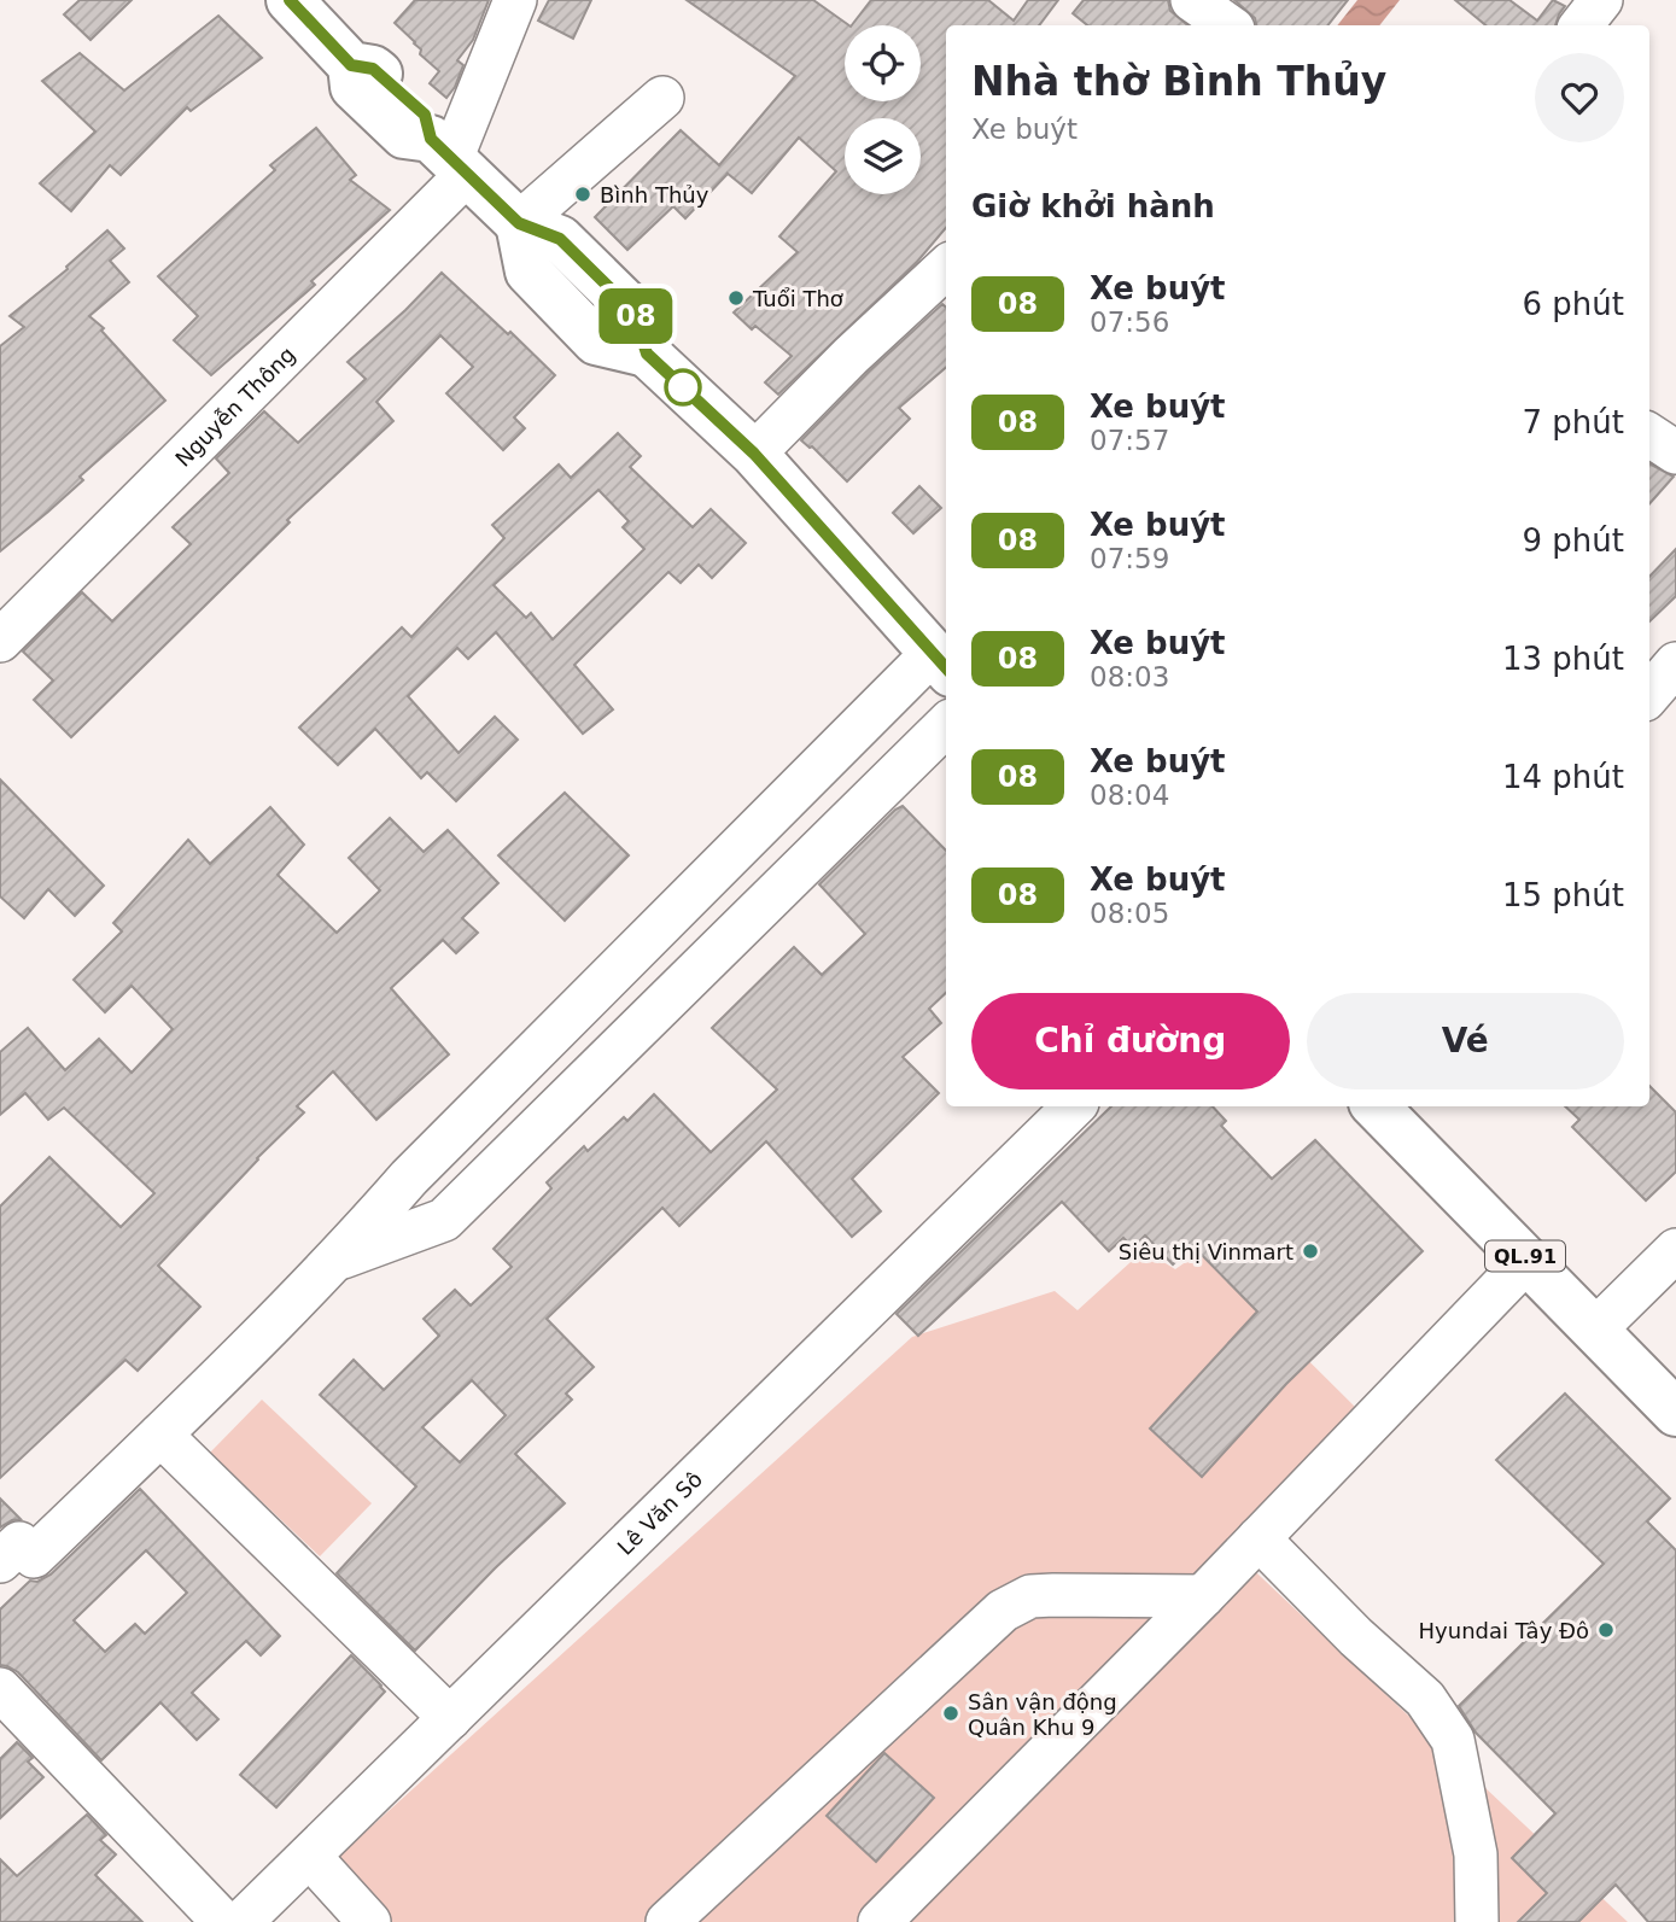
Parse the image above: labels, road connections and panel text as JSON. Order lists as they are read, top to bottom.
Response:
{
  "streets": {
    "highway": ["QL.91"],
    "street": ["Nguyễn Thông", "Lê Văn Sô"]
  },
  "places": [
    "Bình Thủy",
    "Tuổi Thơ",
    "Siêu thị Vinmart",
    "Hyundai Tây Đô",
    "Sân vận động Quân Khu 9"
  ],
  "lines": ["bus line 08"],
  "page": {
    "on_map": "08",
    "heading": [
      ["Nhà thờ Bình Thủy", "Xe buýt"],
      "Giờ khởi hành"
    ],
    "list": [
      {
        "mark": "08",
        "name": "Xe buýt",
        "note": "07:56",
        "value": "6 phút"
      },
      {
        "mark": "08",
        "name": "Xe buýt",
        "note": "07:57",
        "value": "7 phút"
      },
      {
        "mark": "08",
        "name": "Xe buýt",
        "note": "07:59",
        "value": "9 phút"
      },
      {
        "mark": "08",
        "name": "Xe buýt",
        "note": "08:03",
        "value": "13 phút"
      },
      {
        "mark": "08",
        "name": "Xe buýt",
        "note": "08:04",
        "value": "14 phút"
      },
      {
        "mark": "08",
        "name": "Xe buýt",
        "note": "08:05",
        "value": "15 phút"
      }
    ],
    "buttons": ["Chỉ đường", "Vé"]
  }
}
